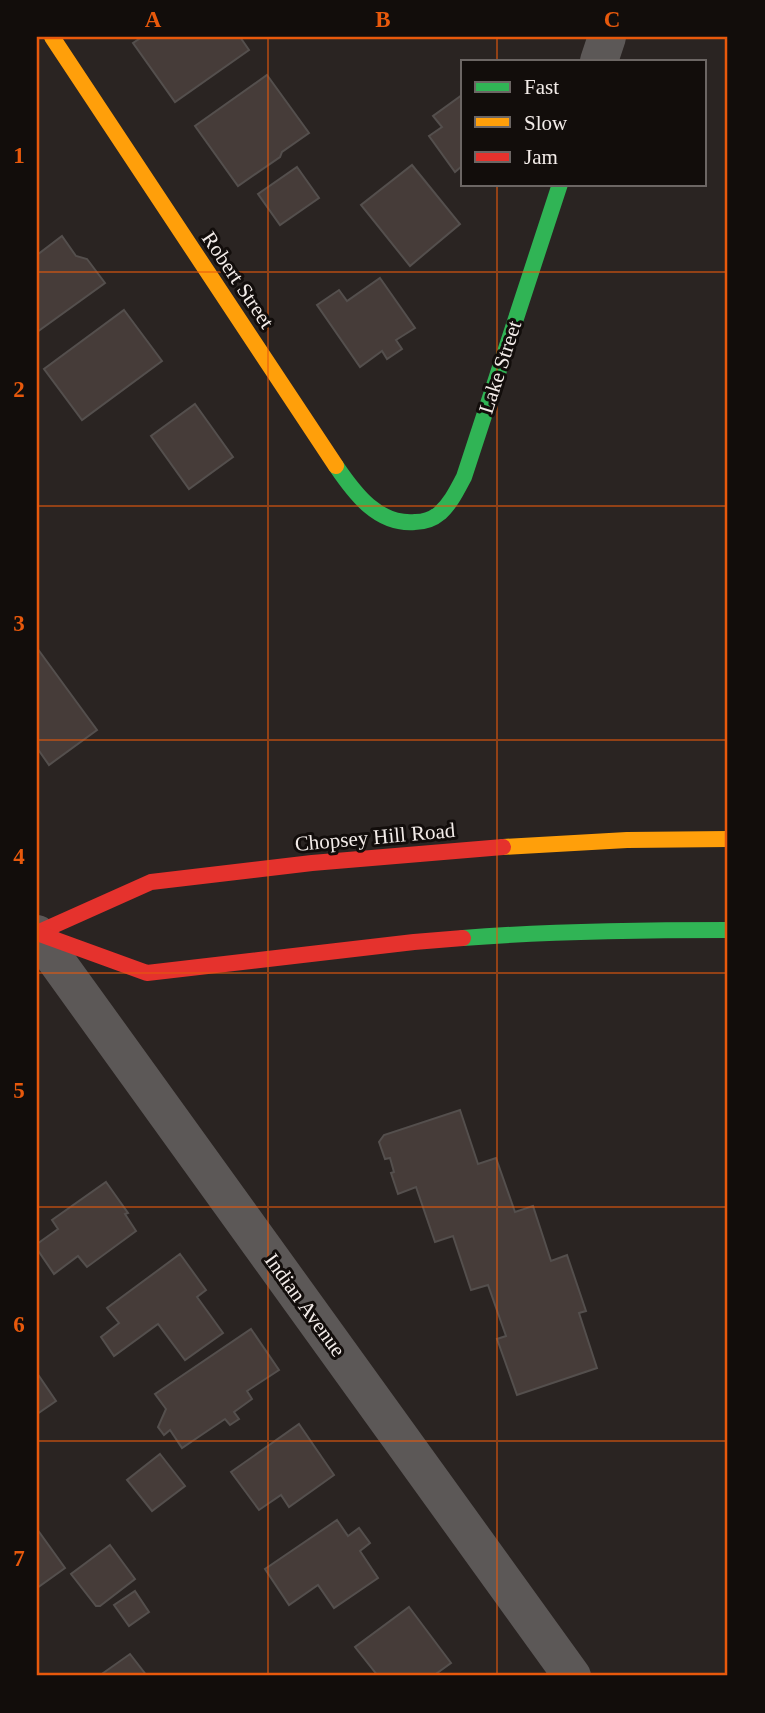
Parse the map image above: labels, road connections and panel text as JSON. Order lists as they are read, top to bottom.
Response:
{
  "streets": {
    "main road": ["Robert Street", "Lake Street", "Chopsey Hill Road"],
    "street": ["Indian Avenue"]
  },
  "crossings": [
    ["Robert Street", "Lake Street"],
    ["Chopsey Hill Road", "Indian Avenue"]
  ],
  "legend": ["Fast", "Slow", "Jam"],
  "grid": {
    "columns": ["A", "B", "C"],
    "rows": [
      "1",
      "2",
      "3",
      "4",
      "5",
      "6",
      "7"
    ]
  }
}
